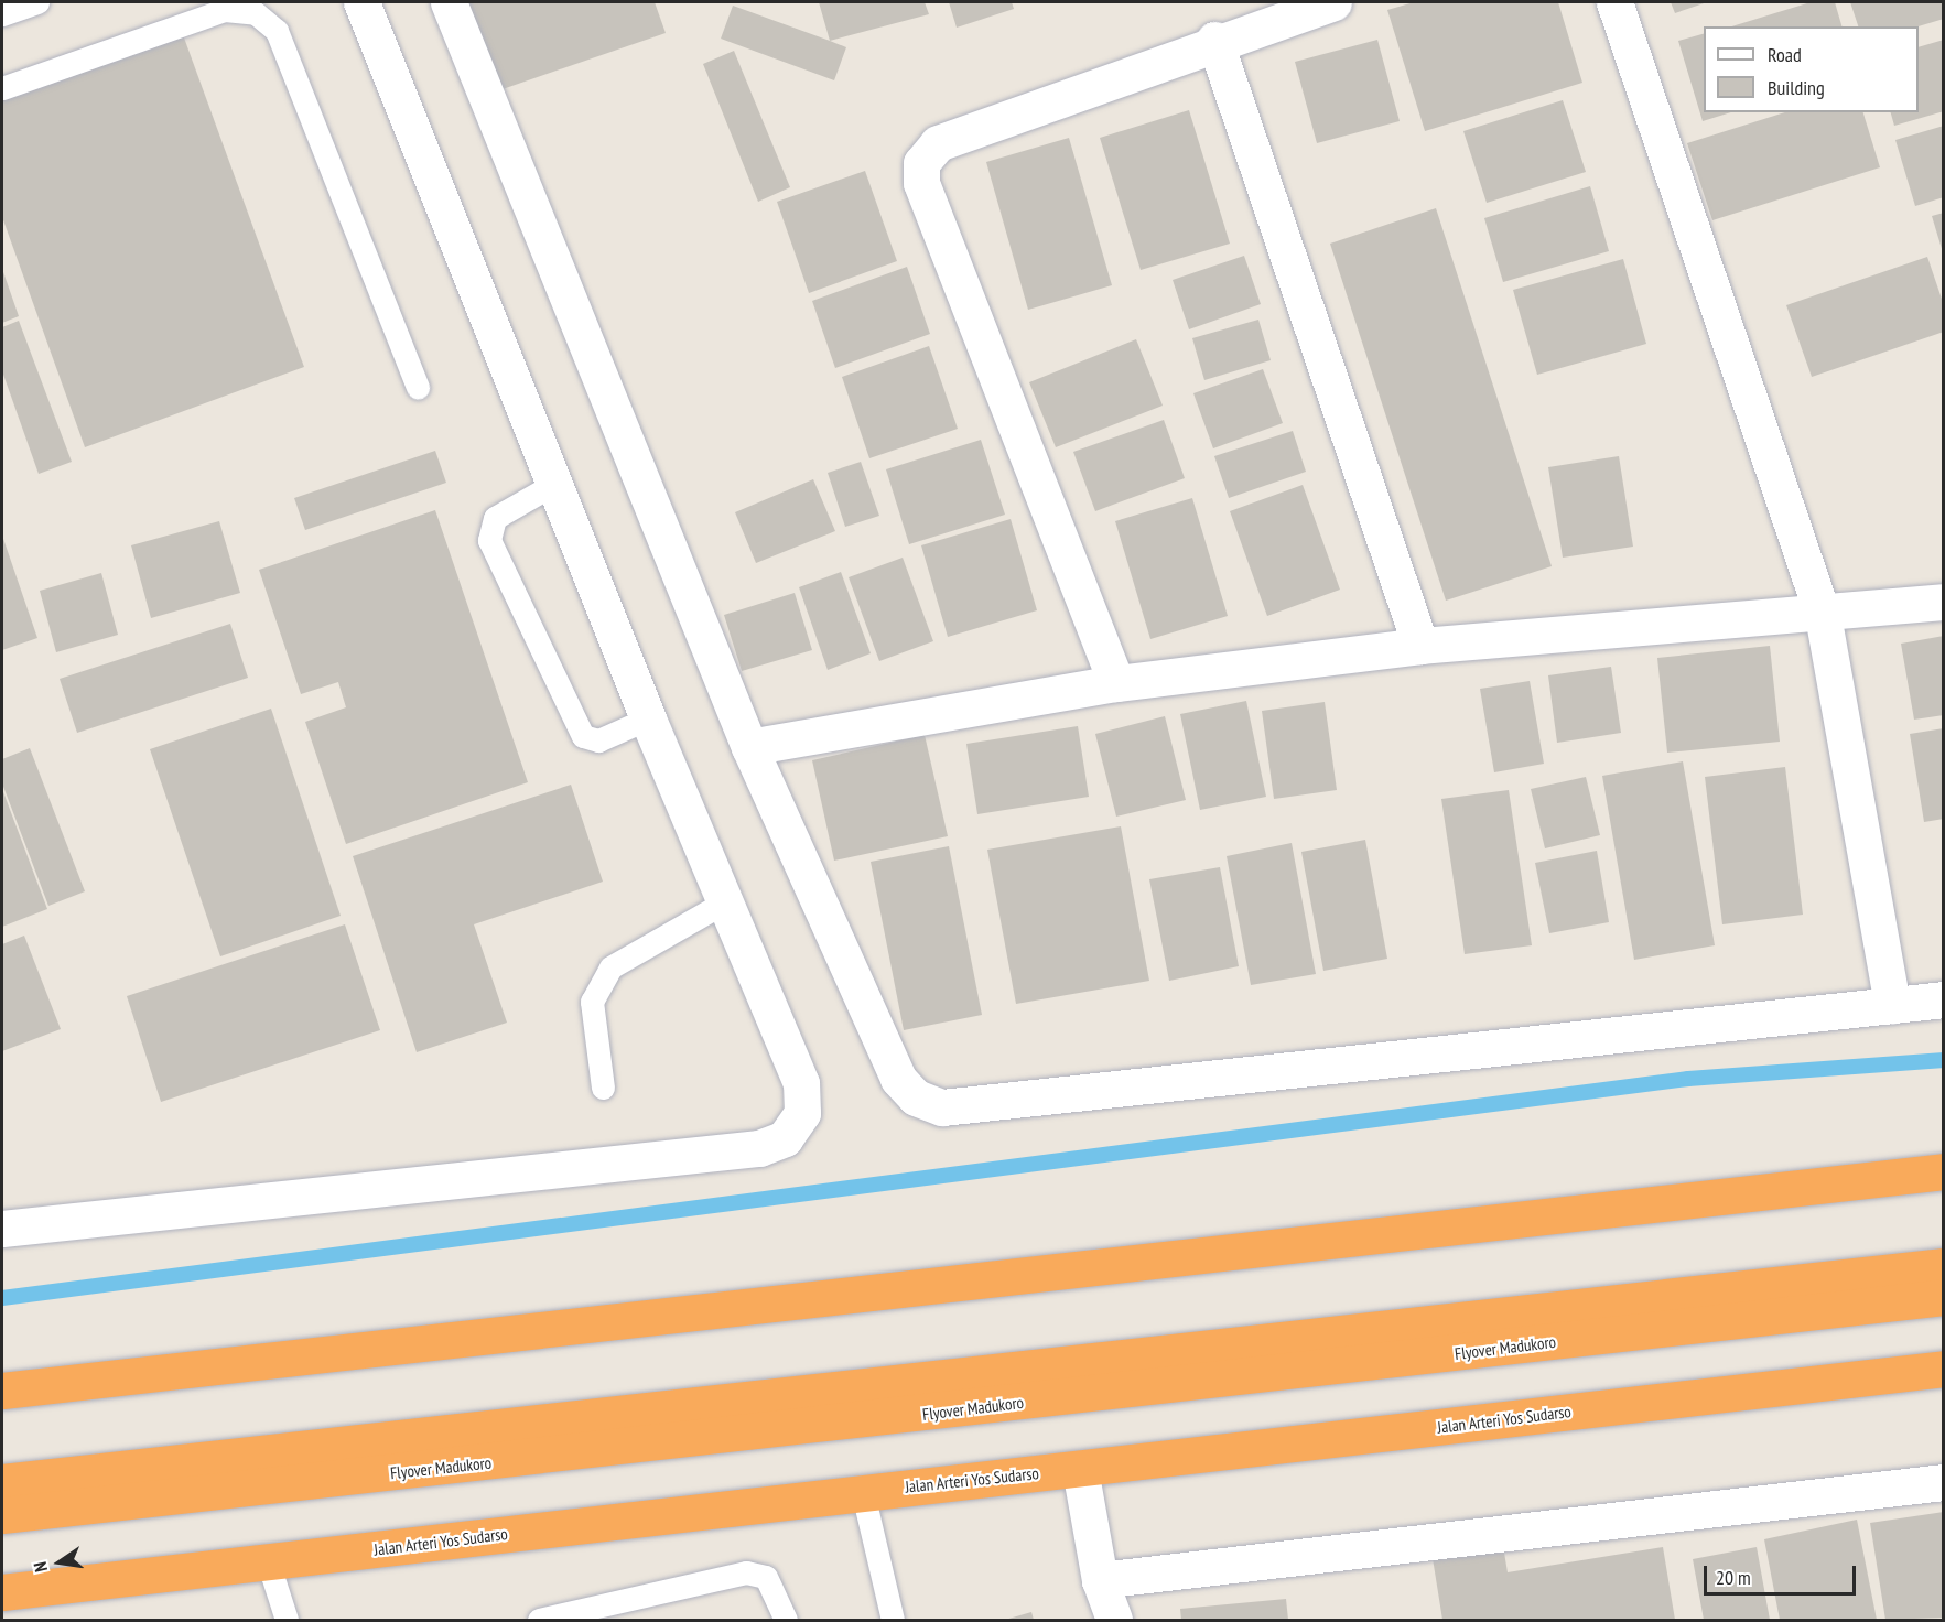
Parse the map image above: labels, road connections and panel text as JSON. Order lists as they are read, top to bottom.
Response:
{
  "streets": {
    "highway": ["Flyover Madukoro", "Jalan Arteri Yos Sudarso"]
  },
  "legend": ["Road", "Building"],
  "scale_bar": "20 m",
  "north": "left"
}
